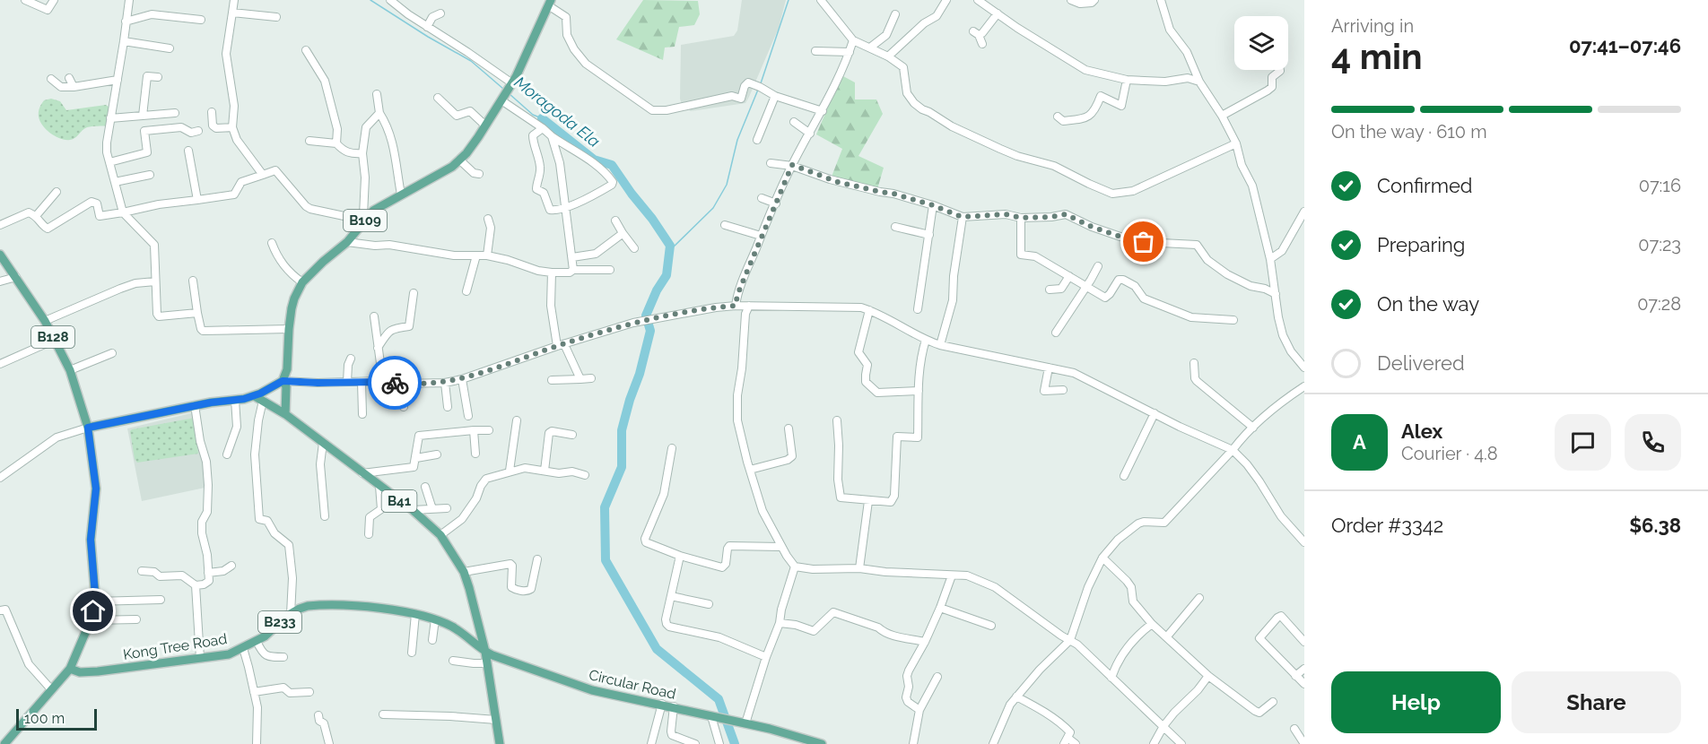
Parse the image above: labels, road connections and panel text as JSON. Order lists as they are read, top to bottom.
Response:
{
  "streets": {
    "main road": [
      "B109",
      "B128",
      "B41",
      "B233",
      "Kong Tree Road",
      "Circular Road"
    ]
  },
  "crossings": [
    ["B128", "Kong Tree Road"],
    ["B41", "Kong Tree Road"],
    ["B41", "Circular Road"],
    ["Kong Tree Road", "Circular Road"]
  ],
  "water": ["Moragoda Ela"],
  "scale_bar": "100 m",
  "page": {
    "heading": ["4 min", "Arriving in", "07:41–07:46"],
    "panel": [
      "Alex",
      "Courier · 4.8",
      "Order #3342",
      "$6.38"
    ],
    "bar": "On the way · 610 m",
    "list": [
      ["Confirmed", "07:16"],
      ["Preparing", "07:23"],
      ["On the way", "07:28"],
      "Delivered"
    ],
    "round": "A",
    "buttons": ["Help", "Share"],
    "scale": "100 m"
  }
}
